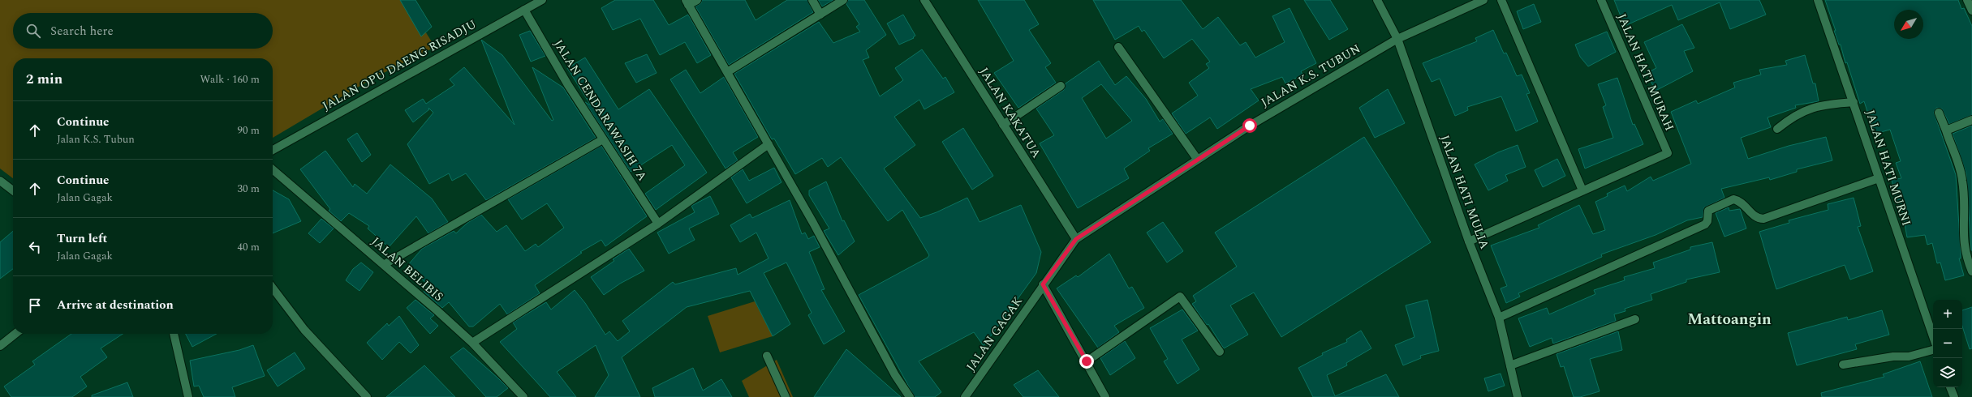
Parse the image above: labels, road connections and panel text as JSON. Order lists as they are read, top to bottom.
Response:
{
  "streets": {
    "street": [
      "JALAN OPU DAENG RISADJU",
      "JALAN HATI MURAH",
      "JALAN K.S. TUBUN",
      "JALAN CENDARAWASIH 7A",
      "JALAN KAKATUA",
      "JALAN HATI MURNI",
      "JALAN HATI MULIA",
      "JALAN BELIBIS",
      "JALAN GAGAK"
    ]
  },
  "crossings": [
    ["JALAN OPU DAENG RISADJU", "JALAN CENDARAWASIH 7A"],
    ["JALAN K.S. TUBUN", "JALAN KAKATUA"],
    ["JALAN K.S. TUBUN", "JALAN HATI MULIA"],
    ["JALAN K.S. TUBUN", "JALAN GAGAK"],
    ["JALAN KAKATUA", "JALAN GAGAK"]
  ],
  "districts": ["Mattoangin"],
  "north": "bottom left",
  "page": {
    "search": "Search here",
    "heading": ["2 min", "Walk · 160 m"],
    "list": [
      ["Continue", "Jalan K.S. Tubun", "90 m"],
      ["Continue", "Jalan Gagak", "30 m"],
      ["Turn left", "Jalan Gagak", "40 m"],
      "Arrive at destination"
    ],
    "map_buttons": ["+", "−"]
  }
}
